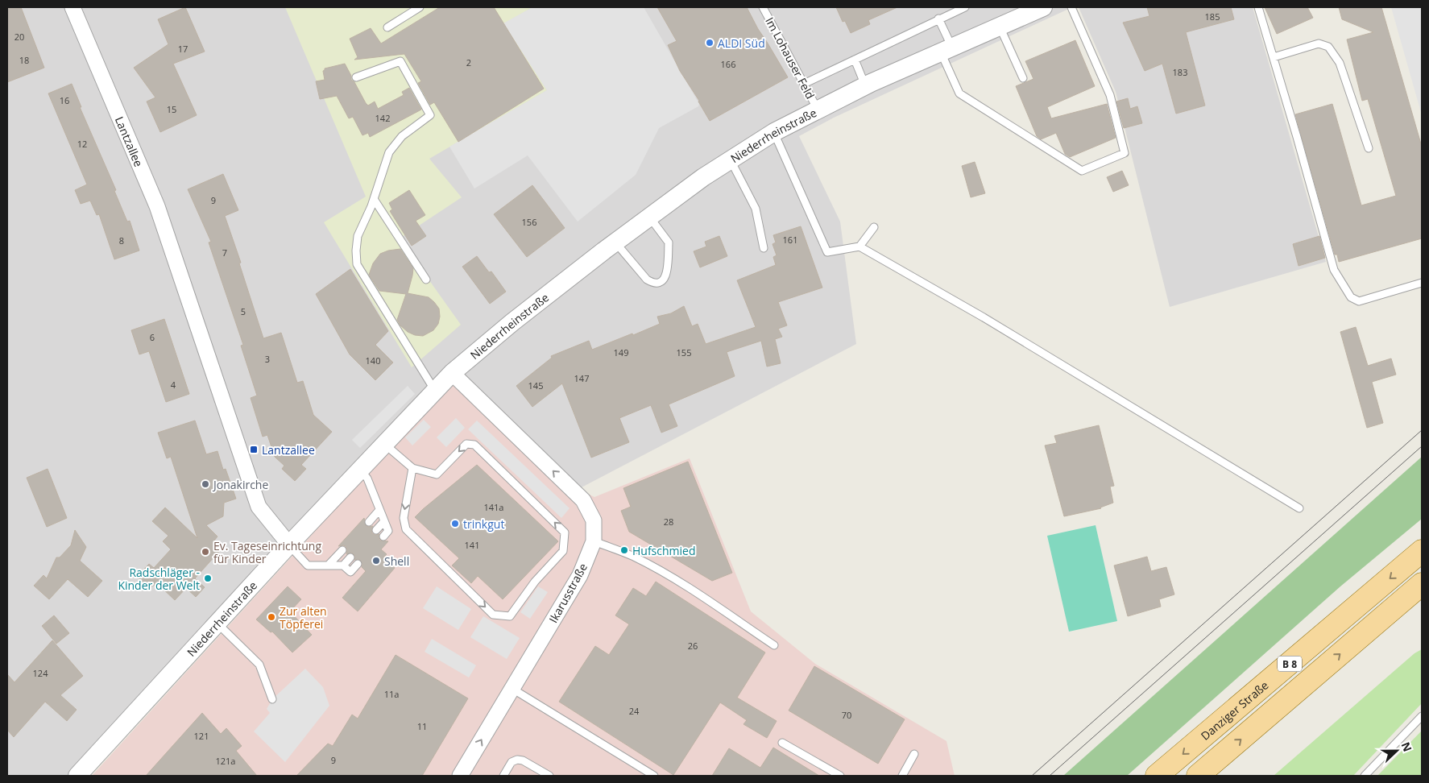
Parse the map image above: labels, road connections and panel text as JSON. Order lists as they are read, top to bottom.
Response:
{
  "streets": {
    "main road": ["B 8", "Danziger Straße"],
    "street": ["Niederrheinstraße", "Lantzallee", "Ikarusstraße"],
    "lane": ["Im Lohauser Feld"]
  },
  "crossings": [
    ["Im Lohauser Feld", "Niederrheinstraße"],
    ["Niederrheinstraße", "Lantzallee"],
    ["Niederrheinstraße", "Ikarusstraße"]
  ],
  "one_way": ["Ikarusstraße"],
  "places": {
    "other": [
      "ALDI Süd",
      "Jonakirche",
      "trinkgut",
      "Hufschmied",
      "Ev. Tageseinrichtung für Kinder",
      "Shell",
      "Radschläger - Kinder der Welt",
      "Zur alten Töpferei"
    ],
    "transit": ["Lantzallee"]
  },
  "house_numbers": [
    "185",
    "20",
    "17",
    "18",
    "2",
    "166",
    "183",
    "16",
    "15",
    "142",
    "12",
    "9",
    "156",
    "161",
    "8",
    "7",
    "5",
    "6",
    "149",
    "155",
    "3",
    "140",
    "147",
    "4",
    "145",
    "141a",
    "28",
    "141",
    "26",
    "124",
    "11a",
    "24",
    "70",
    "11",
    "121",
    "9",
    "121a"
  ],
  "north": "right"
}
